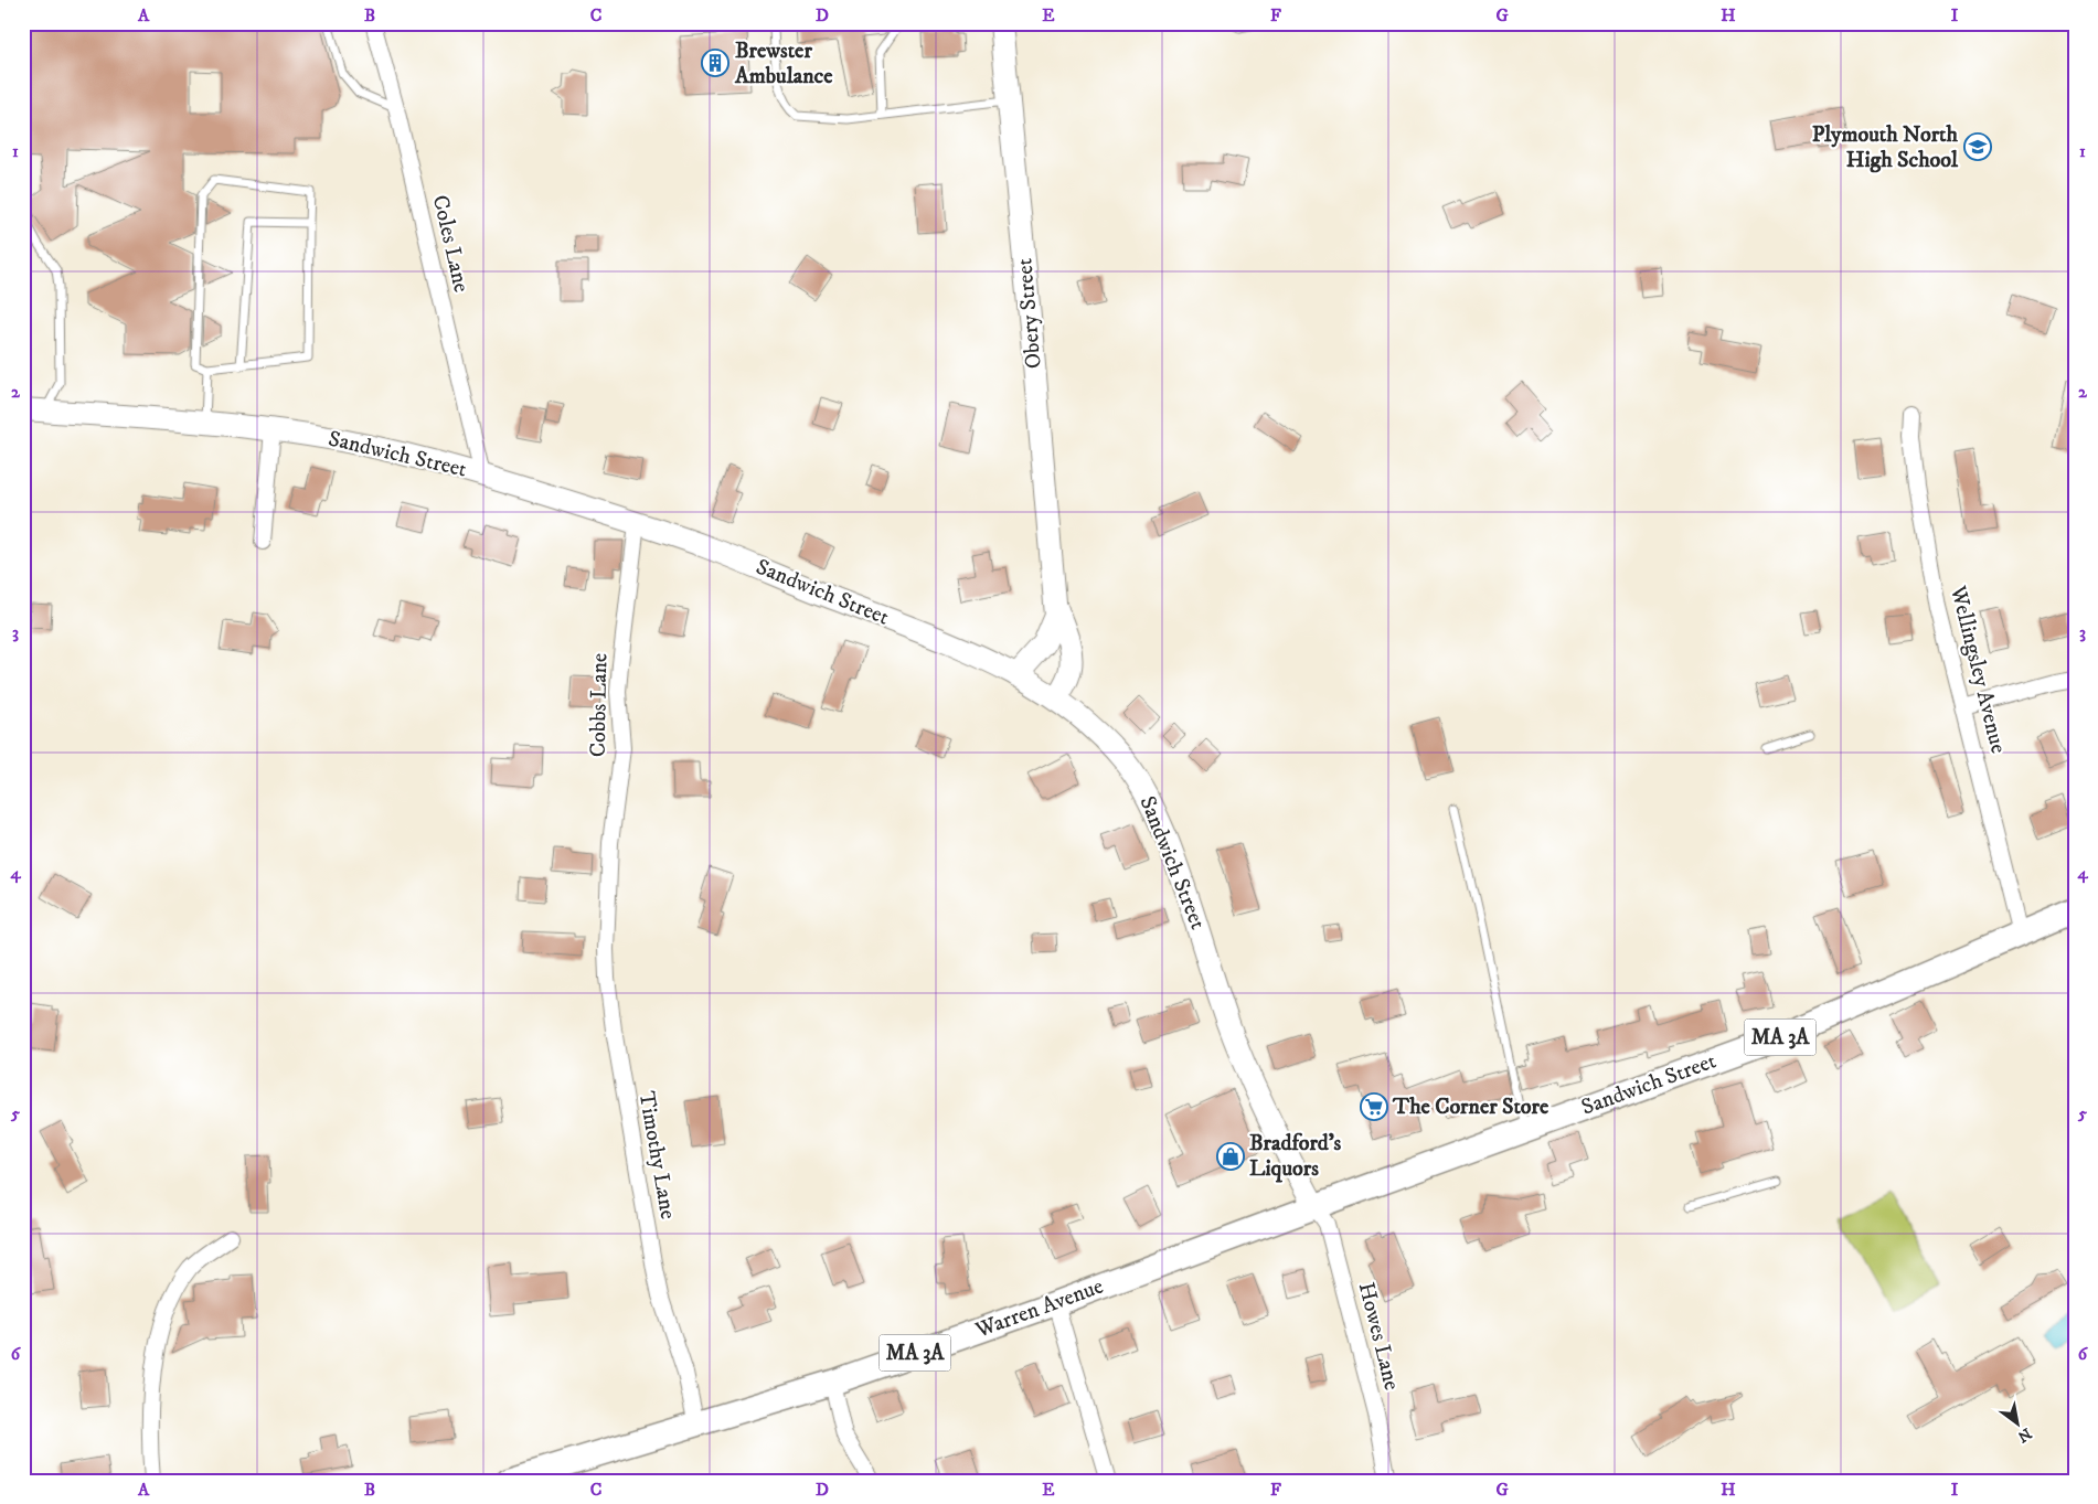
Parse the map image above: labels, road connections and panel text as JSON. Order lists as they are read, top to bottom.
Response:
{
  "streets": {
    "main road": [
      "Obery Street",
      "Sandwich Street",
      "MA 3A",
      "Warren Avenue"
    ],
    "street": [
      "Coles Lane",
      "Wellingsley Avenue",
      "Cobbs Lane",
      "Timothy Lane",
      "Howes Lane"
    ]
  },
  "crossings": [
    ["Coles Lane", "Sandwich Street"],
    ["Obery Street", "Sandwich Street"],
    ["Sandwich Street", "Wellingsley Avenue"],
    ["Sandwich Street", "Cobbs Lane"],
    ["Sandwich Street", "Warren Avenue"],
    ["Sandwich Street", "Howes Lane"],
    ["Cobbs Lane", "Timothy Lane"],
    ["Timothy Lane", "Warren Avenue"],
    ["Warren Avenue", "Howes Lane"]
  ],
  "places": {
    "building": ["Brewster Ambulance"],
    "school or university": ["Plymouth North High School"],
    "supermarket": ["The Corner Store"],
    "shop": ["Bradford's Liquors"]
  },
  "north": "bottom right",
  "grid": {
    "columns": [
      "A",
      "B",
      "C",
      "D",
      "E",
      "F",
      "G",
      "H",
      "I"
    ],
    "rows": [
      "1",
      "2",
      "3",
      "4",
      "5",
      "6"
    ]
  }
}
